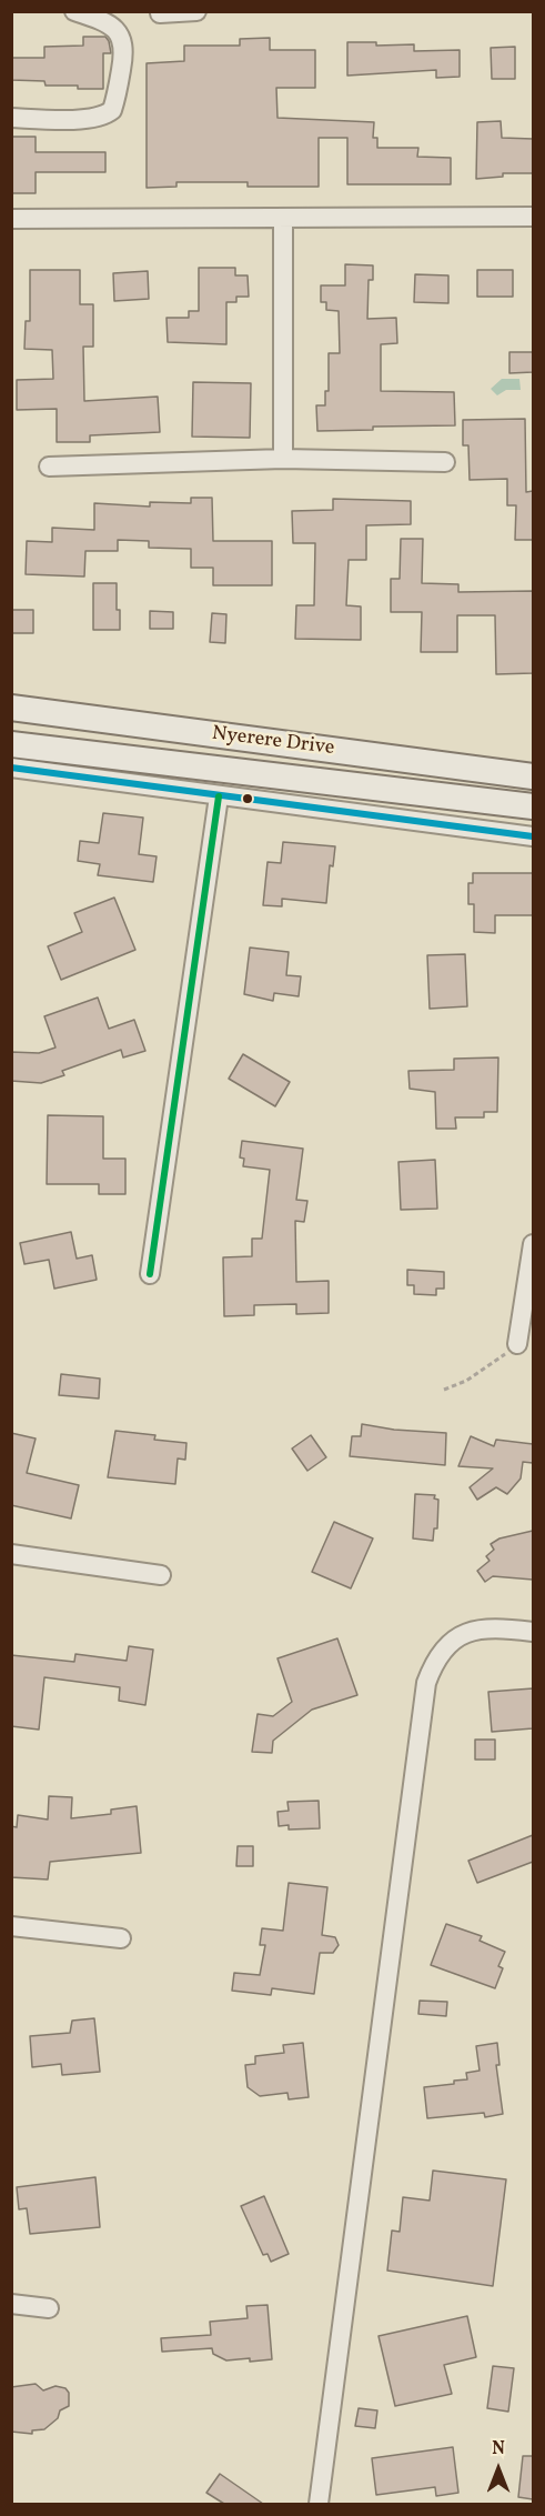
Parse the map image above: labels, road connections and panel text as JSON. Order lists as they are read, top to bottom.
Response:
{
  "streets": {
    "main road": ["Nyerere Drive"]
  },
  "north": "top"
}
